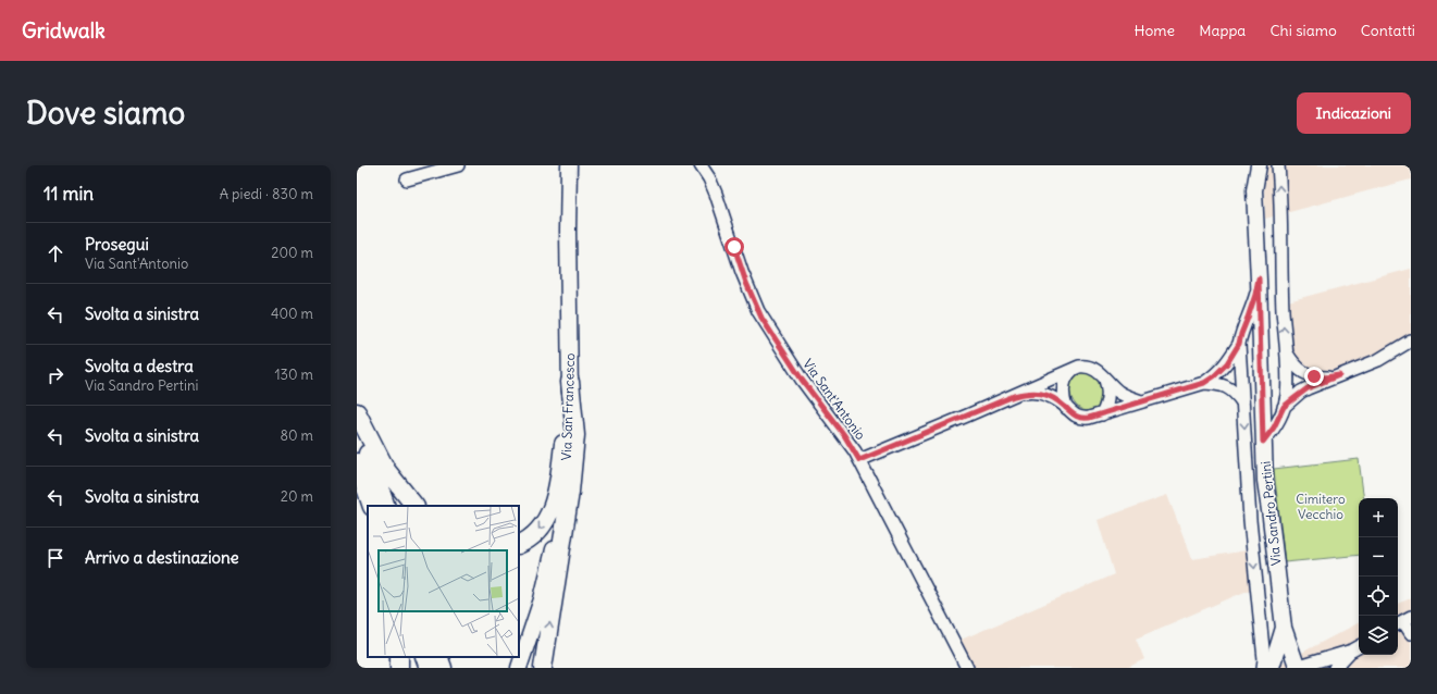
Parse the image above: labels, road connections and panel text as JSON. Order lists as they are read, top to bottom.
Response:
{
  "streets": {
    "main road": ["Via San Francesco", "Via Sandro Pertini"],
    "street": ["Via Sant'Antonio"]
  },
  "parks": ["Cimitero Vecchio"],
  "page": {
    "header": "Gridwalk",
    "nav": [
      "Home",
      "Mappa",
      "Chi siamo",
      "Contatti"
    ],
    "buttons": "Indicazioni",
    "title": "Dove siamo",
    "heading": ["11 min", "A piedi · 830 m"],
    "list": [
      ["Prosegui", "Via Sant'Antonio", "200 m"],
      ["Svolta a sinistra", "400 m"],
      ["Svolta a destra", "Via Sandro Pertini", "130 m"],
      ["Svolta a sinistra", "80 m"],
      ["Svolta a sinistra", "20 m"],
      "Arrivo a destinazione"
    ],
    "map_buttons": ["+", "−"]
  }
}
